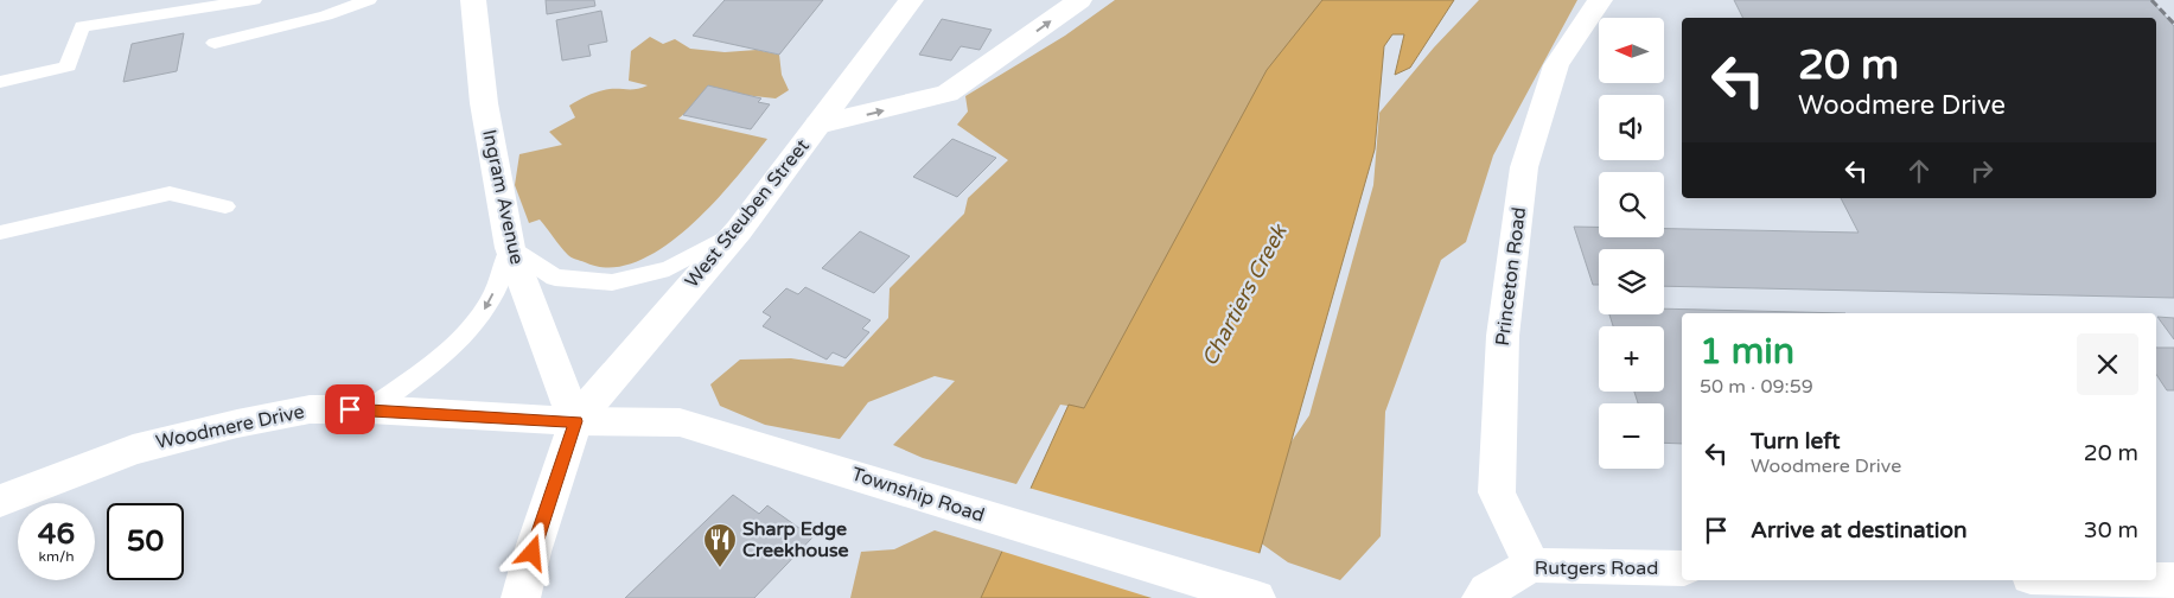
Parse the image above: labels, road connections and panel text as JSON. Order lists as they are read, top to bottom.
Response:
{
  "streets": {
    "street": [
      "Ingram Avenue",
      "West Steuben Street",
      "Princeton Road",
      "Woodmere Drive",
      "Township Road",
      "Rutgers Road"
    ]
  },
  "crossings": [
    ["Ingram Avenue", "West Steuben Street"],
    ["Ingram Avenue", "Woodmere Drive"],
    ["Ingram Avenue", "Township Road"],
    ["West Steuben Street", "Woodmere Drive"],
    ["West Steuben Street", "Township Road"],
    ["Princeton Road", "Rutgers Road"],
    ["Woodmere Drive", "Township Road"]
  ],
  "water": ["Chartiers Creek"],
  "places": {
    "restaurant": ["Sharp Edge Creekhouse"]
  },
  "north": "left",
  "page": {
    "map_buttons": ["+", "−"],
    "turn": ["20 m", "Woodmere Drive"],
    "heading": ["1 min", "50 m · 09:59"],
    "list": [
      {
        "name": "Turn left",
        "note": "Woodmere Drive",
        "value": "20 m"
      },
      {
        "name": "Arrive at destination",
        "value": "30 m"
      }
    ],
    "speed": "46 km/h",
    "limit": "50"
  }
}
